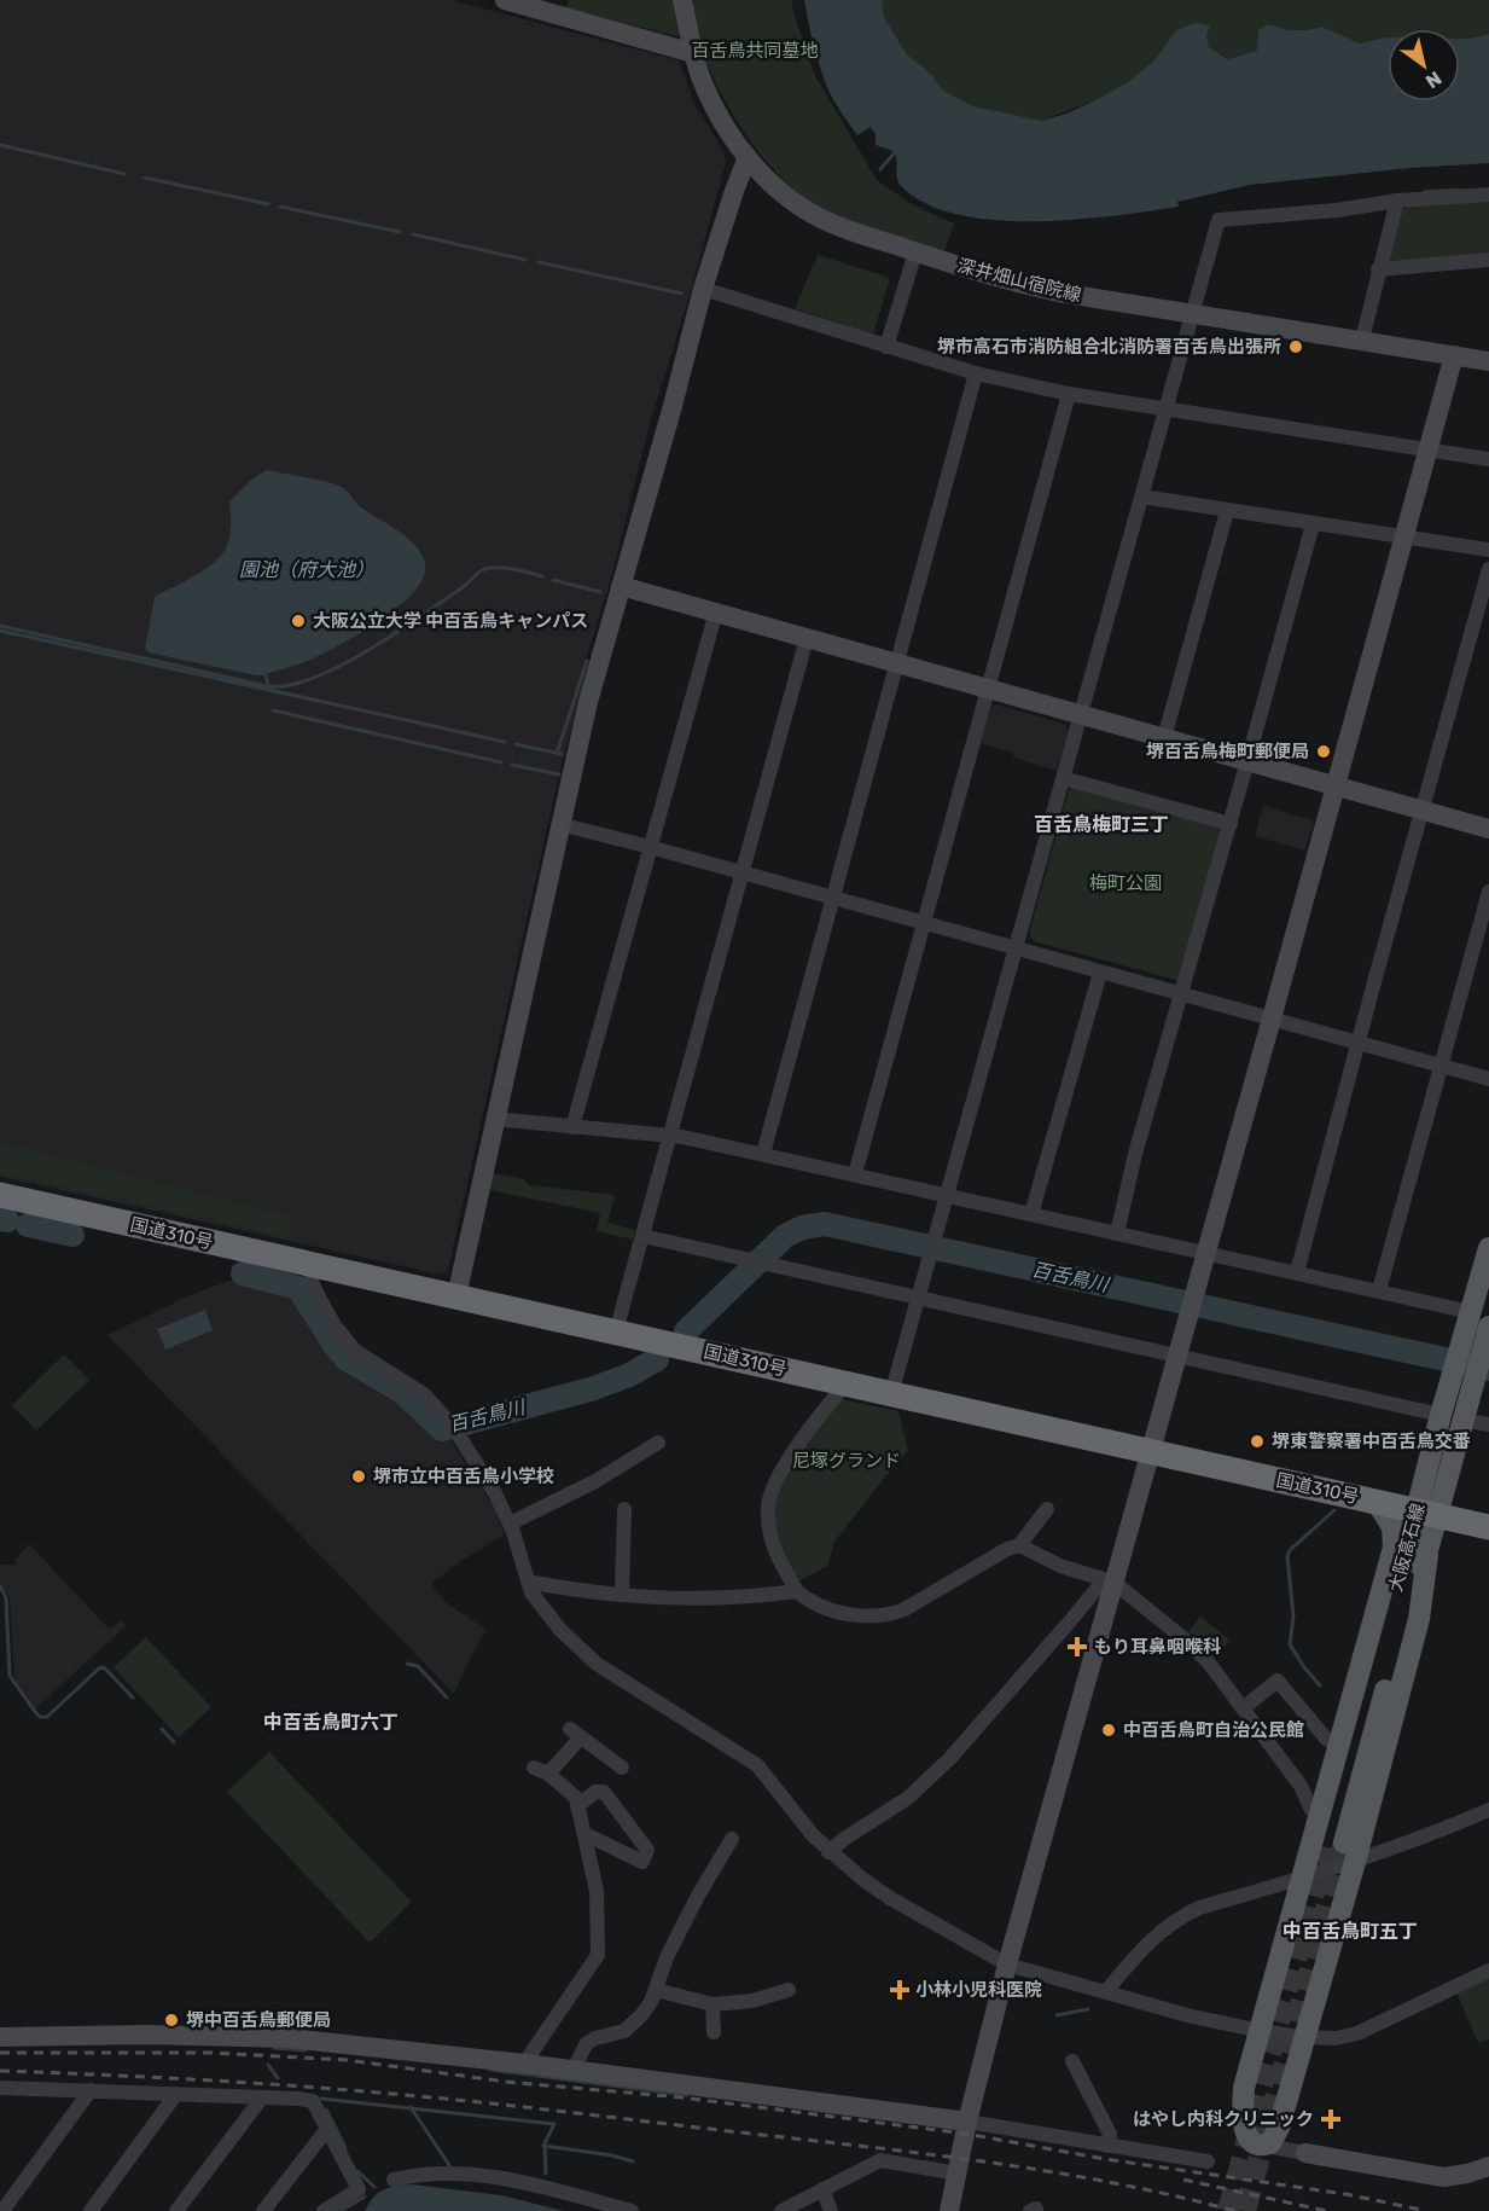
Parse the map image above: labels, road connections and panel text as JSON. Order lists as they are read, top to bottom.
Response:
{
  "streets": {
    "highway": ["国道310号"],
    "main road": ["大阪高石線"],
    "street": ["深井畑山宿院線"]
  },
  "crossings": [
    ["国道310号", "大阪高石線"]
  ],
  "districts": ["百舌鳥梅町三丁", "中百舌鳥町六丁", "中百舌鳥町五丁"],
  "water": ["園池（府大池）", "百舌鳥川"],
  "parks": ["百舌鳥共同墓地", "梅町公園", "尼塚グランド"],
  "places": {
    "other": [
      "堺市高石市消防組合北消防署百舌鳥出張所",
      "大阪公立大学 中百舌鳥キャンパス",
      "堺百舌鳥梅町郵便局",
      "堺東警察署中百舌鳥交番",
      "堺市立中百舌鳥小学校",
      "中百舌鳥町自治公民館",
      "堺中百舌鳥郵便局"
    ],
    "health": ["もり耳鼻咽喉科", "小林小児科医院", "はやし内科クリニック"]
  },
  "north": "bottom right"
}
